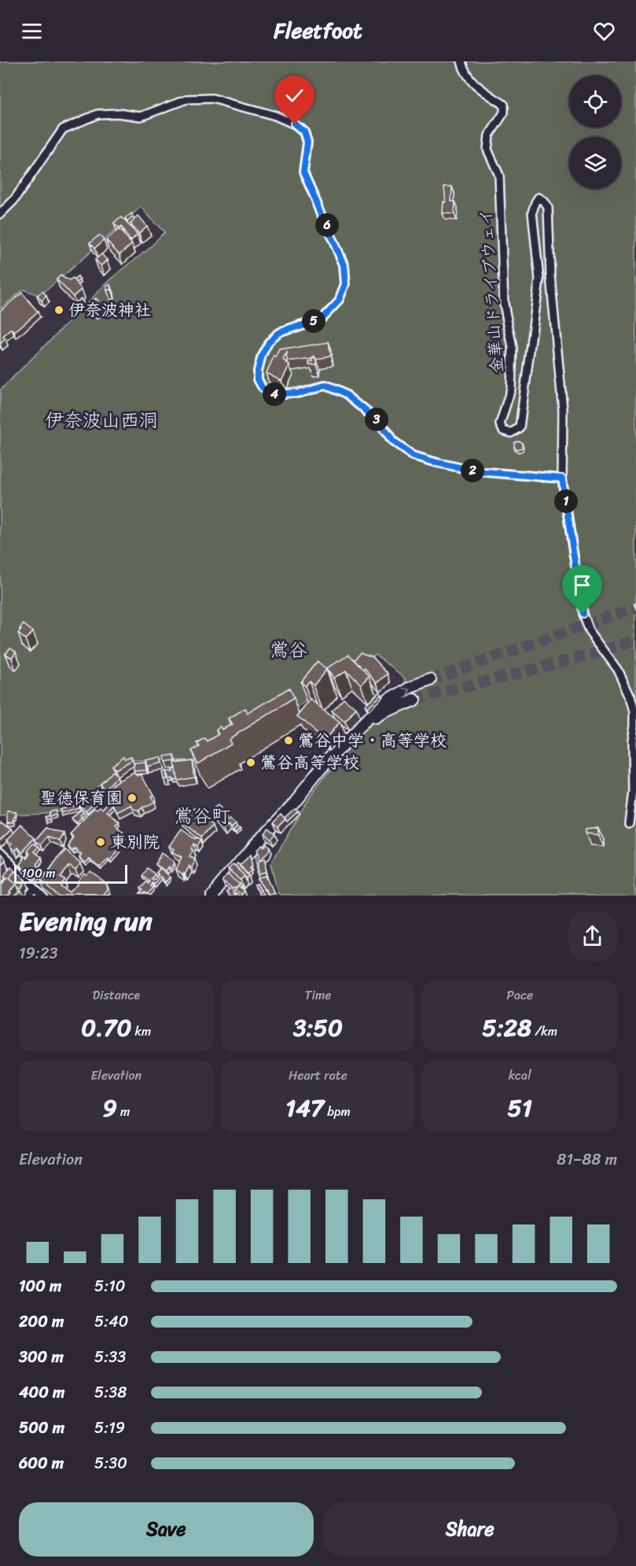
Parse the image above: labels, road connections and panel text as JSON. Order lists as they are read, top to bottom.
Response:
{
  "streets": {
    "street": ["金華山ドライブウェイ"]
  },
  "districts": ["伊奈波山西洞", "鴬谷", "鴬谷町"],
  "places": [
    "伊奈波神社",
    "鶯谷中学・高等学校",
    "鶯谷高等学校",
    "聖徳保育園",
    "東別院"
  ],
  "scale_bar": "100 m",
  "page": {
    "header": "Fleetfoot",
    "pins": [
      "6",
      "5",
      "4",
      "3",
      "2",
      "1"
    ],
    "scale": "100 m",
    "heading": ["Evening run", "19:23"],
    "stats": [
      ["Distance", "0.70 km"],
      ["Time", "3:50"],
      ["Pace", "5:28 /km"],
      ["Elevation", "9 m"],
      ["Heart rate", "147 bpm"],
      ["kcal", "51"]
    ],
    "chart": ["Elevation", "81–88 m"],
    "list": [
      {
        "name": "100 m",
        "note": "5:10"
      },
      {
        "name": "200 m",
        "note": "5:40"
      },
      {
        "name": "300 m",
        "note": "5:33"
      },
      {
        "name": "400 m",
        "note": "5:38"
      },
      {
        "name": "500 m",
        "note": "5:19"
      },
      {
        "name": "600 m",
        "note": "5:30"
      }
    ],
    "buttons": ["Save", "Share"]
  }
}
